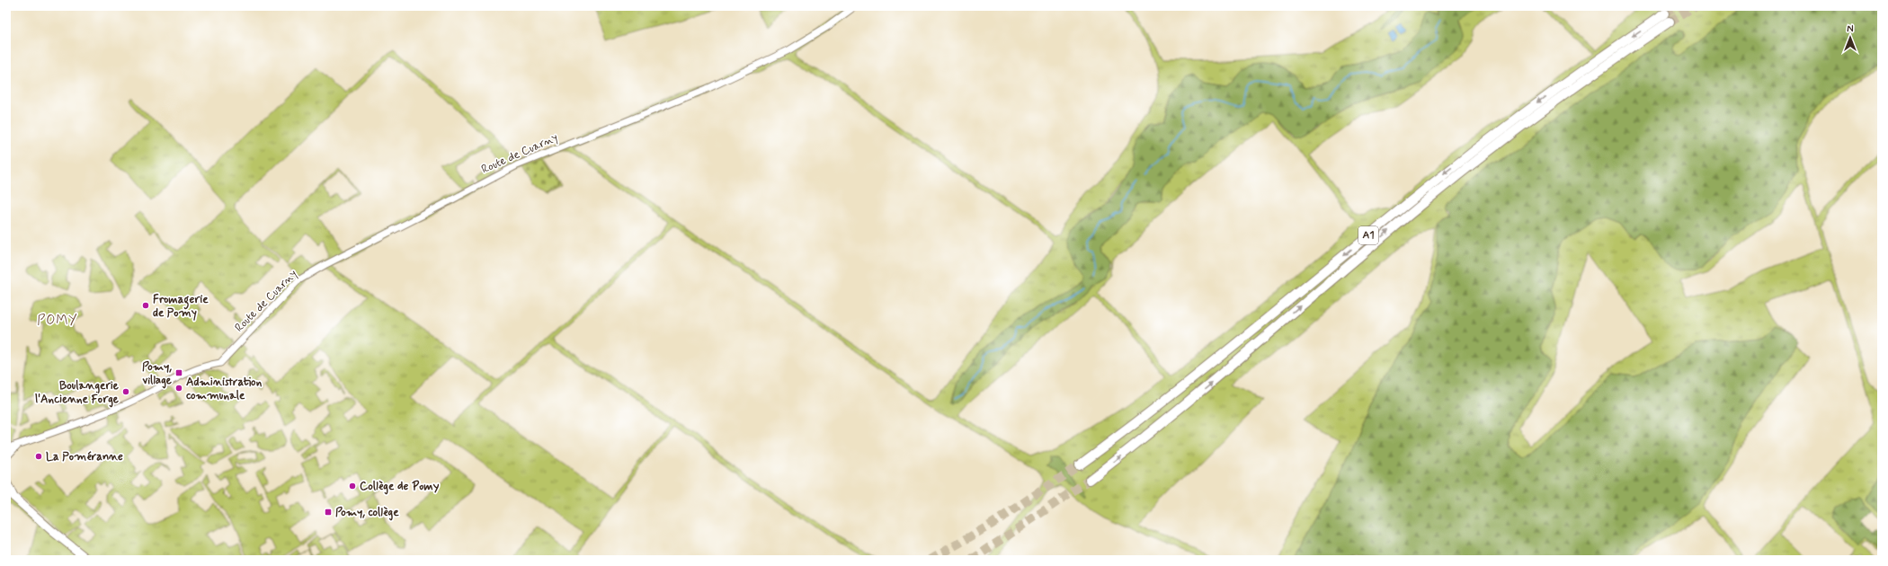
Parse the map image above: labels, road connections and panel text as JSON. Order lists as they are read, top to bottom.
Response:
{
  "streets": {
    "highway": ["A1"],
    "street": ["Route de Cuarny"]
  },
  "districts": ["POMY"],
  "places": {
    "other": [
      "Fromagerie de Pomy",
      "Administration communale",
      "Boulangerie l'Ancienne Forge",
      "La Poméranne",
      "Collège de Pomy"
    ],
    "transit": ["Pomy, village", "Pomy, collège"]
  },
  "north": "top"
}
